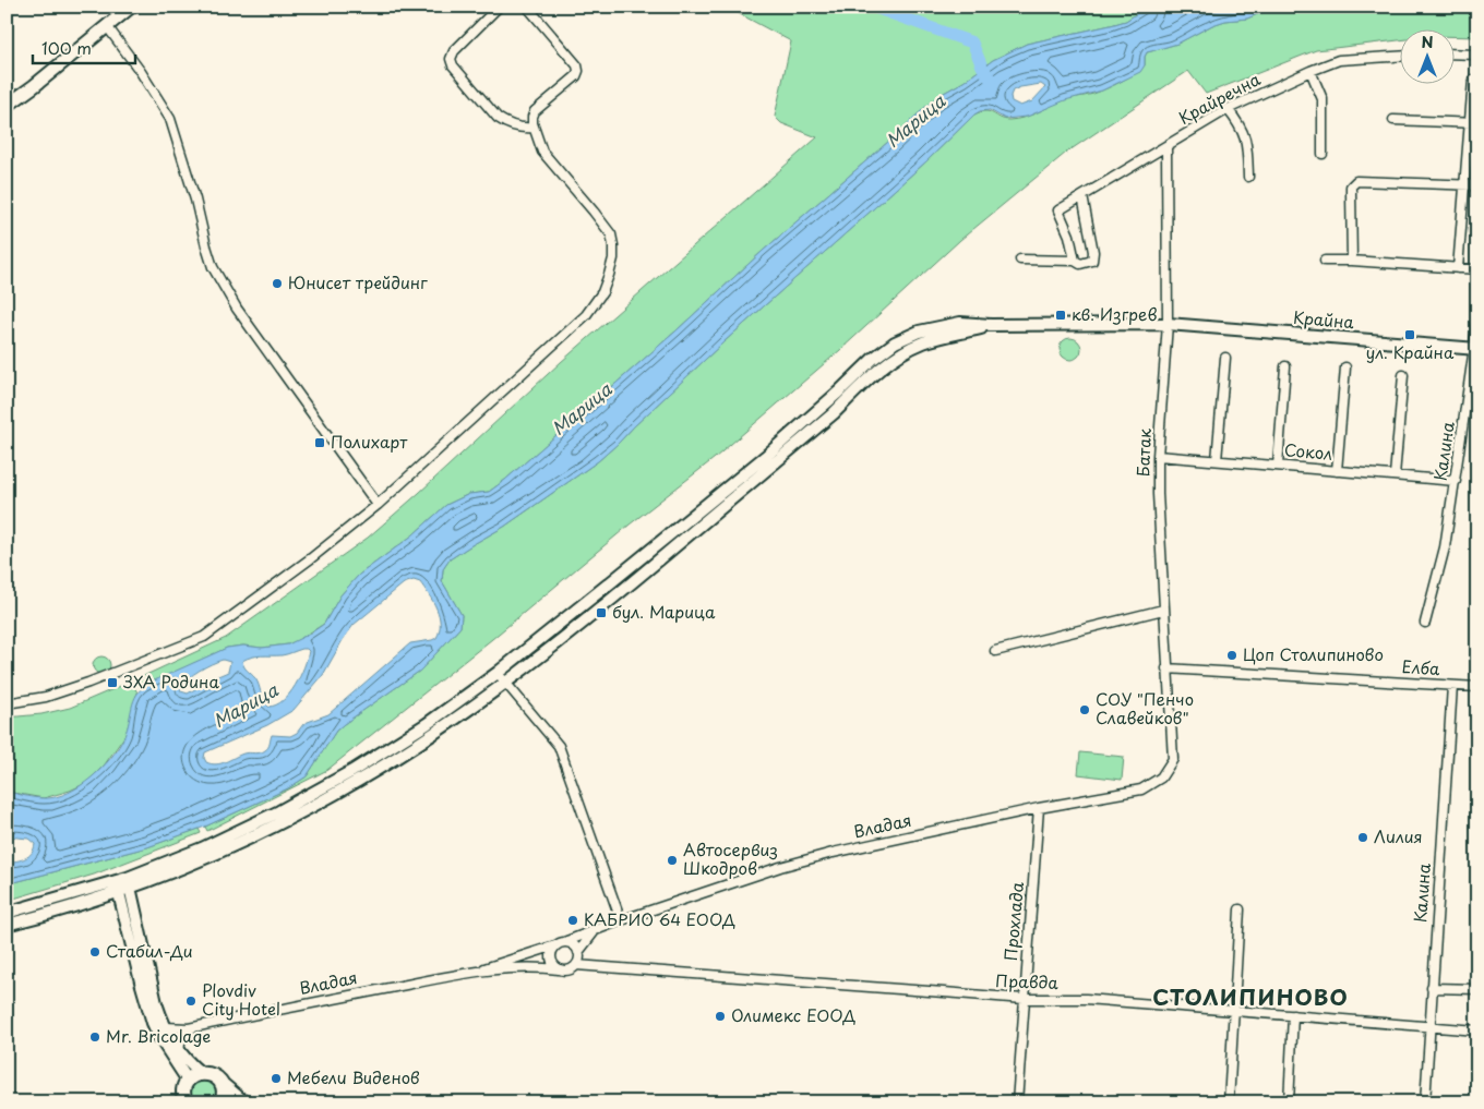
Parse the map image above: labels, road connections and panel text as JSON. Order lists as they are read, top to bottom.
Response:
{
  "streets": {
    "street": [
      "Крайречна",
      "Крайна",
      "Калина",
      "Батак",
      "Сокол",
      "Елба",
      "Владая",
      "Прохлада",
      "Правда"
    ]
  },
  "crossings": [
    ["Крайречна", "Батак"],
    ["Крайна", "Калина"],
    ["Крайна", "Батак"],
    ["Калина", "Сокол"],
    ["Калина", "Елба"],
    ["Калина", "Правда"],
    ["Батак", "Сокол"],
    ["Батак", "Елба"],
    ["Батак", "Владая"],
    ["Владая", "Прохлада"],
    ["Владая", "Правда"],
    ["Прохлада", "Правда"]
  ],
  "districts": ["СТОЛИПИНОВО"],
  "water": ["Марица"],
  "places": {
    "other": [
      "Юнисет трейдинг",
      "Цоп Столипиново",
      "СОУ \"Пенчо Славейков\"",
      "Лилия",
      "Автосервиз Шкодров",
      "КАБРИО 64 ЕООД",
      "Стабил-Ди",
      "Plovdiv City Hotel",
      "Олимекс ЕООД",
      "Mr. Bricolage",
      "Мебели Виденов"
    ],
    "transit": [
      "кв. Изгрев",
      "ул. Крайна",
      "Полихарт",
      "бул. Марица",
      "ЗХА Родина"
    ]
  },
  "scale_bar": "100 m",
  "north": "top"
}
